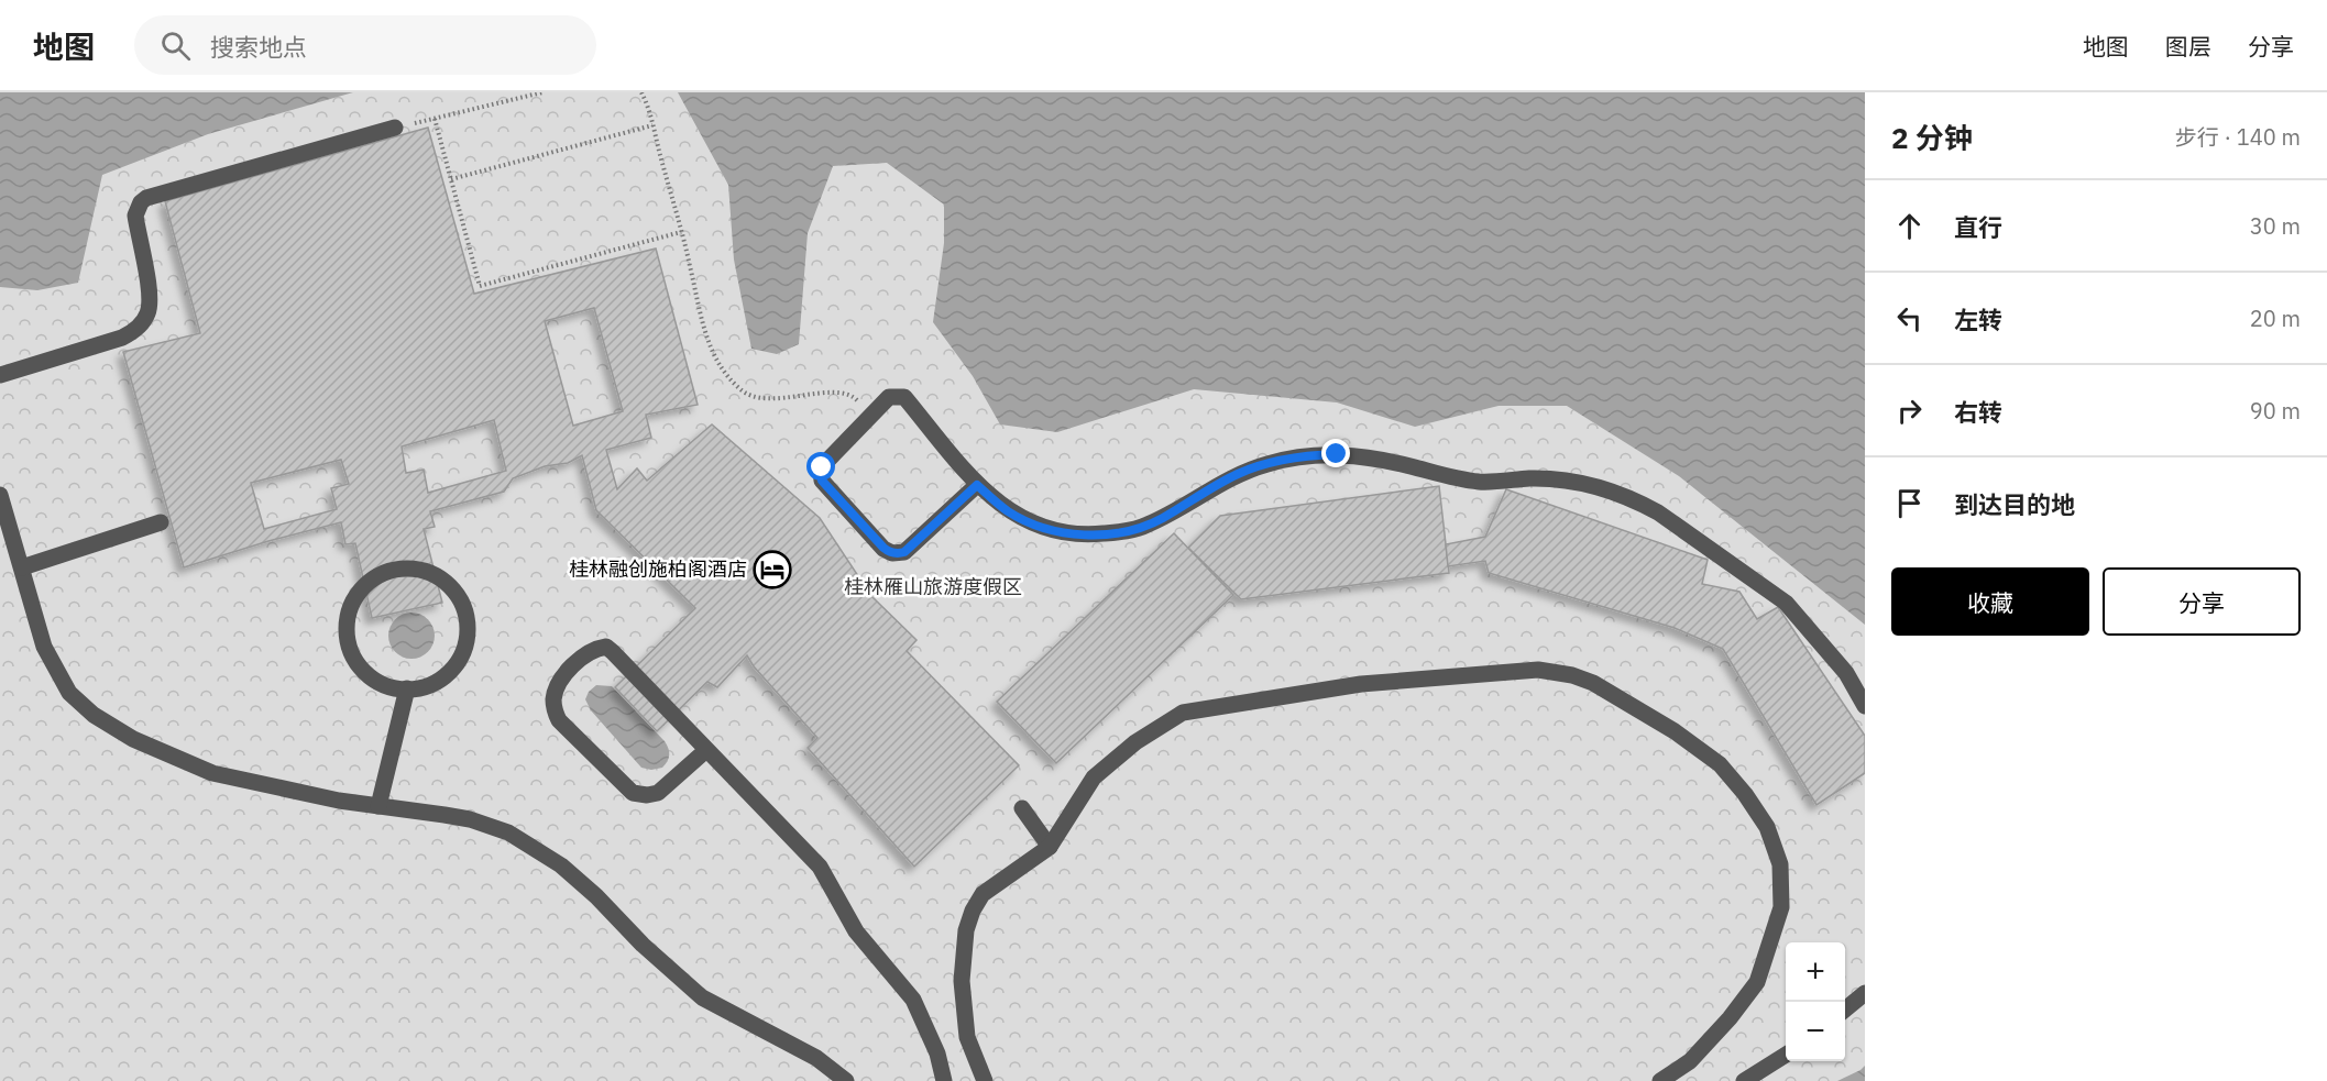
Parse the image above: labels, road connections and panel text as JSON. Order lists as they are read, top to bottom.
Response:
{
  "parks": ["桂林雁山旅游度假区"],
  "places": {
    "hotel": ["桂林融创施柏阁酒店"]
  },
  "page": {
    "header": "地图",
    "search": "搜索地点",
    "nav": ["地图", "图层", "分享"],
    "heading": ["2 分钟", "步行 · 140 m"],
    "list": [
      ["直行", "30 m"],
      ["左转", "20 m"],
      ["右转", "90 m"],
      "到达目的地"
    ],
    "buttons": ["收藏", "分享"],
    "map_buttons": ["+", "−"]
  }
}
